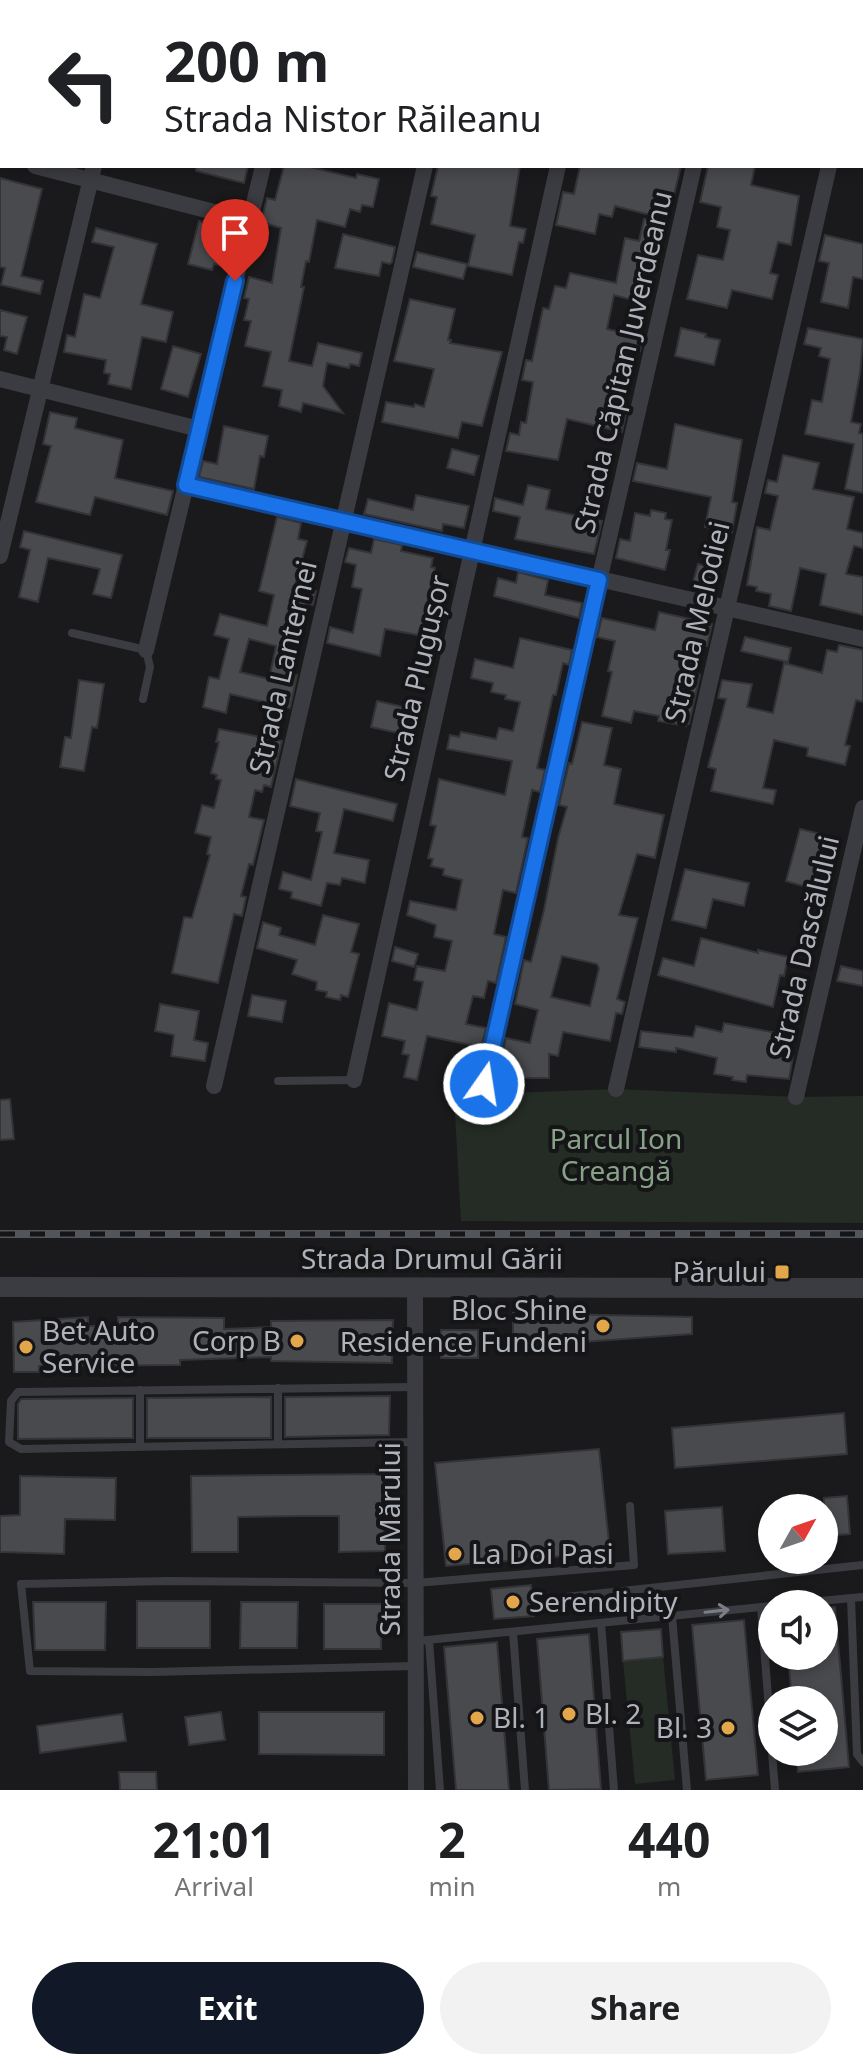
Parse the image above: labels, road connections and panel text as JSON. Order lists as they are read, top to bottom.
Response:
{
  "streets": {
    "street": [
      "Strada Căpitan Juverdeanu",
      "Strada Melodiei",
      "Strada Lanternei",
      "Strada Plugușor",
      "Strada Dascălului",
      "Strada Drumul Gării",
      "Strada Mărului"
    ]
  },
  "crossings": [
    ["Strada Drumul Gării", "Strada Mărului"]
  ],
  "parks": ["Parcul Ion Creangă"],
  "places": {
    "transit": ["Părului"],
    "other": [
      "Bloc Shine Residence Fundeni",
      "Corp B",
      "Bet Auto Service",
      "La Doi Pasi",
      "Serendipity",
      "Bl. 2",
      "Bl. 1",
      "Bl. 3"
    ]
  },
  "north": "top right",
  "page": {
    "turn": ["200 m", "Strada Nistor Răileanu"],
    "eta": [
      "21:01",
      "Arrival",
      "2",
      "min",
      "440",
      "m"
    ],
    "buttons": ["Exit", "Share"]
  }
}
